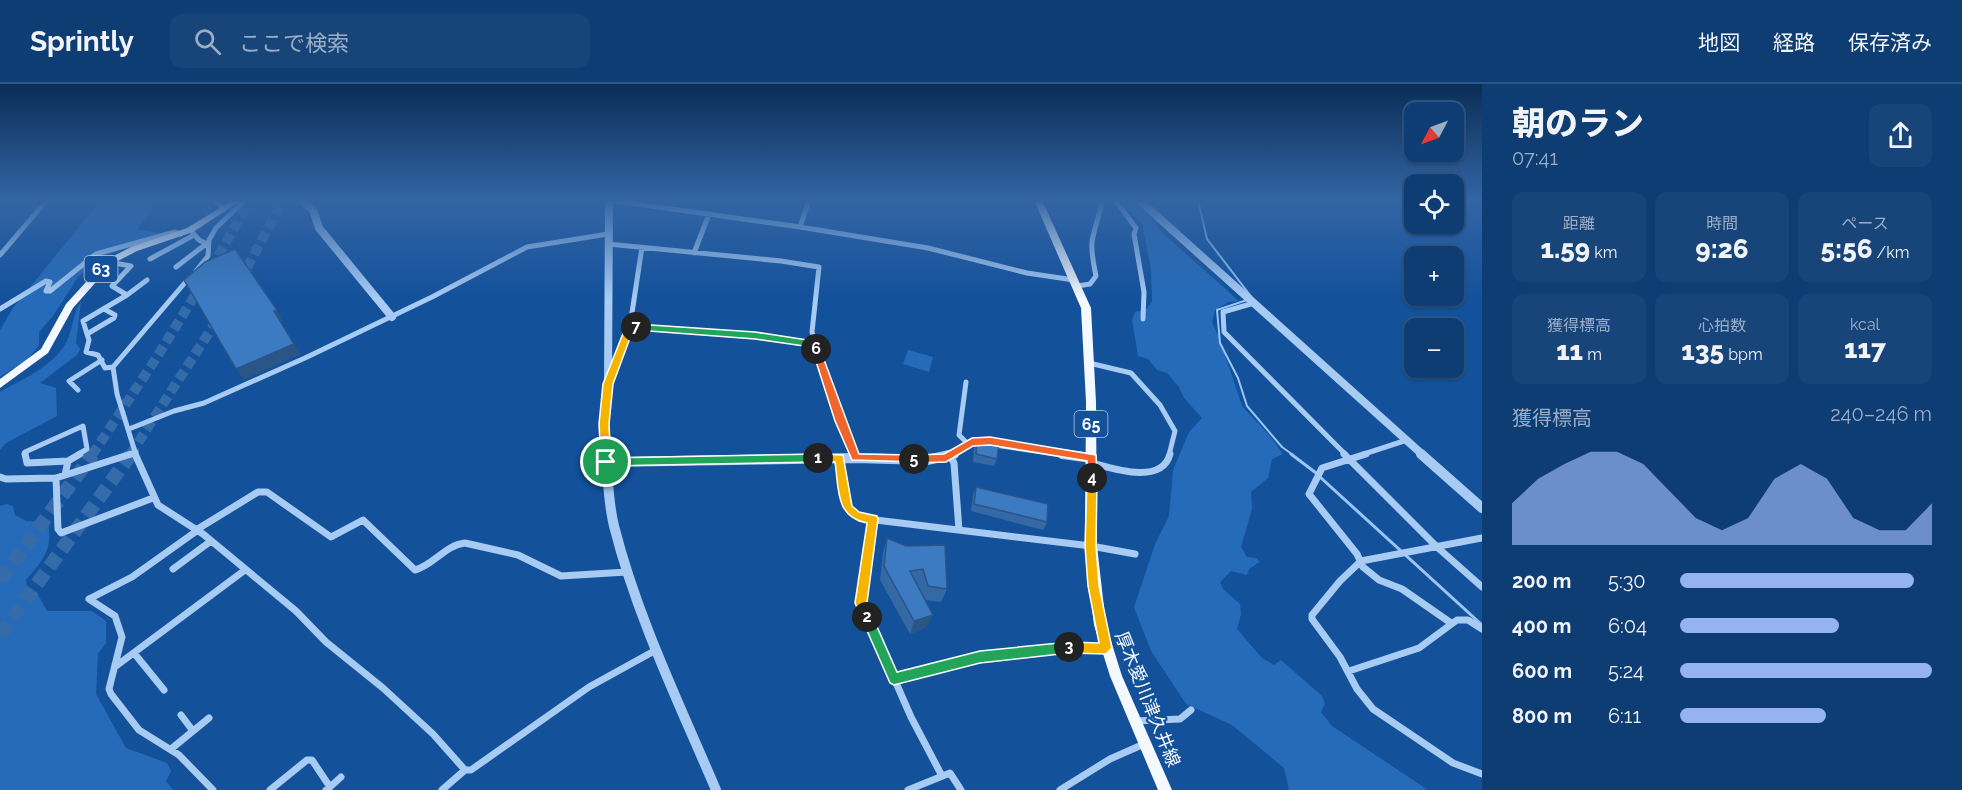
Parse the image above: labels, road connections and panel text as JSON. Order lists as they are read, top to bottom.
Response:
{
  "streets": {
    "main road": ["63", "65", "厚木愛川津久井線"]
  },
  "north": "bottom left",
  "page": {
    "header": "Sprintly",
    "search": "ここで検索",
    "nav": ["地図", "経路", "保存済み"],
    "heading": ["朝のラン", "07:41"],
    "map_buttons": ["+", "−"],
    "stats": [
      ["距離", "1.59 km"],
      ["時間", "9:26"],
      ["ペース", "5:56 /km"],
      ["獲得標高", "11 m"],
      ["心拍数", "135 bpm"],
      ["kcal", "117"]
    ],
    "pins": [
      "7",
      "6",
      "1",
      "5",
      "4",
      "2",
      "3"
    ],
    "chart": ["獲得標高", "240–246 m"],
    "list": [
      {
        "name": "200 m",
        "note": "5:30"
      },
      {
        "name": "400 m",
        "note": "6:04"
      },
      {
        "name": "600 m",
        "note": "5:24"
      },
      {
        "name": "800 m",
        "note": "6:11"
      }
    ]
  }
}
